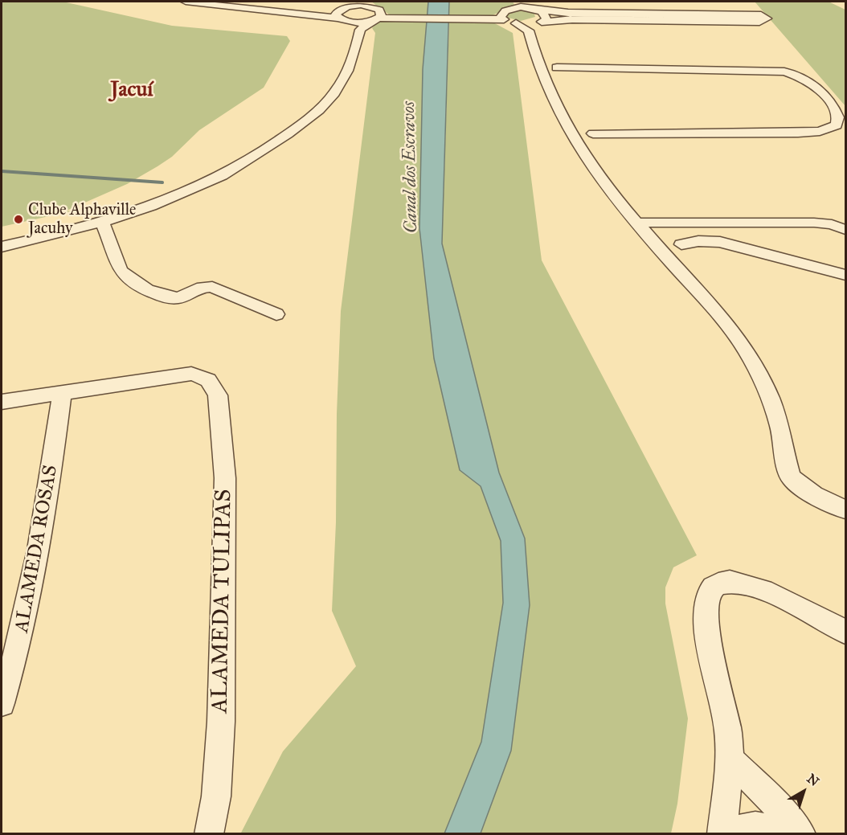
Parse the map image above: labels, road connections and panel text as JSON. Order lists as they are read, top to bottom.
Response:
{
  "streets": {
    "street": ["ALAMEDA ROSAS", "ALAMEDA TULIPAS"]
  },
  "crossings": [
    ["ALAMEDA ROSAS", "ALAMEDA TULIPAS"]
  ],
  "districts": ["Jacuí"],
  "water": ["Canal dos Escravos"],
  "places": ["Clube Alphaville Jacuhy"],
  "north": "top right"
}
